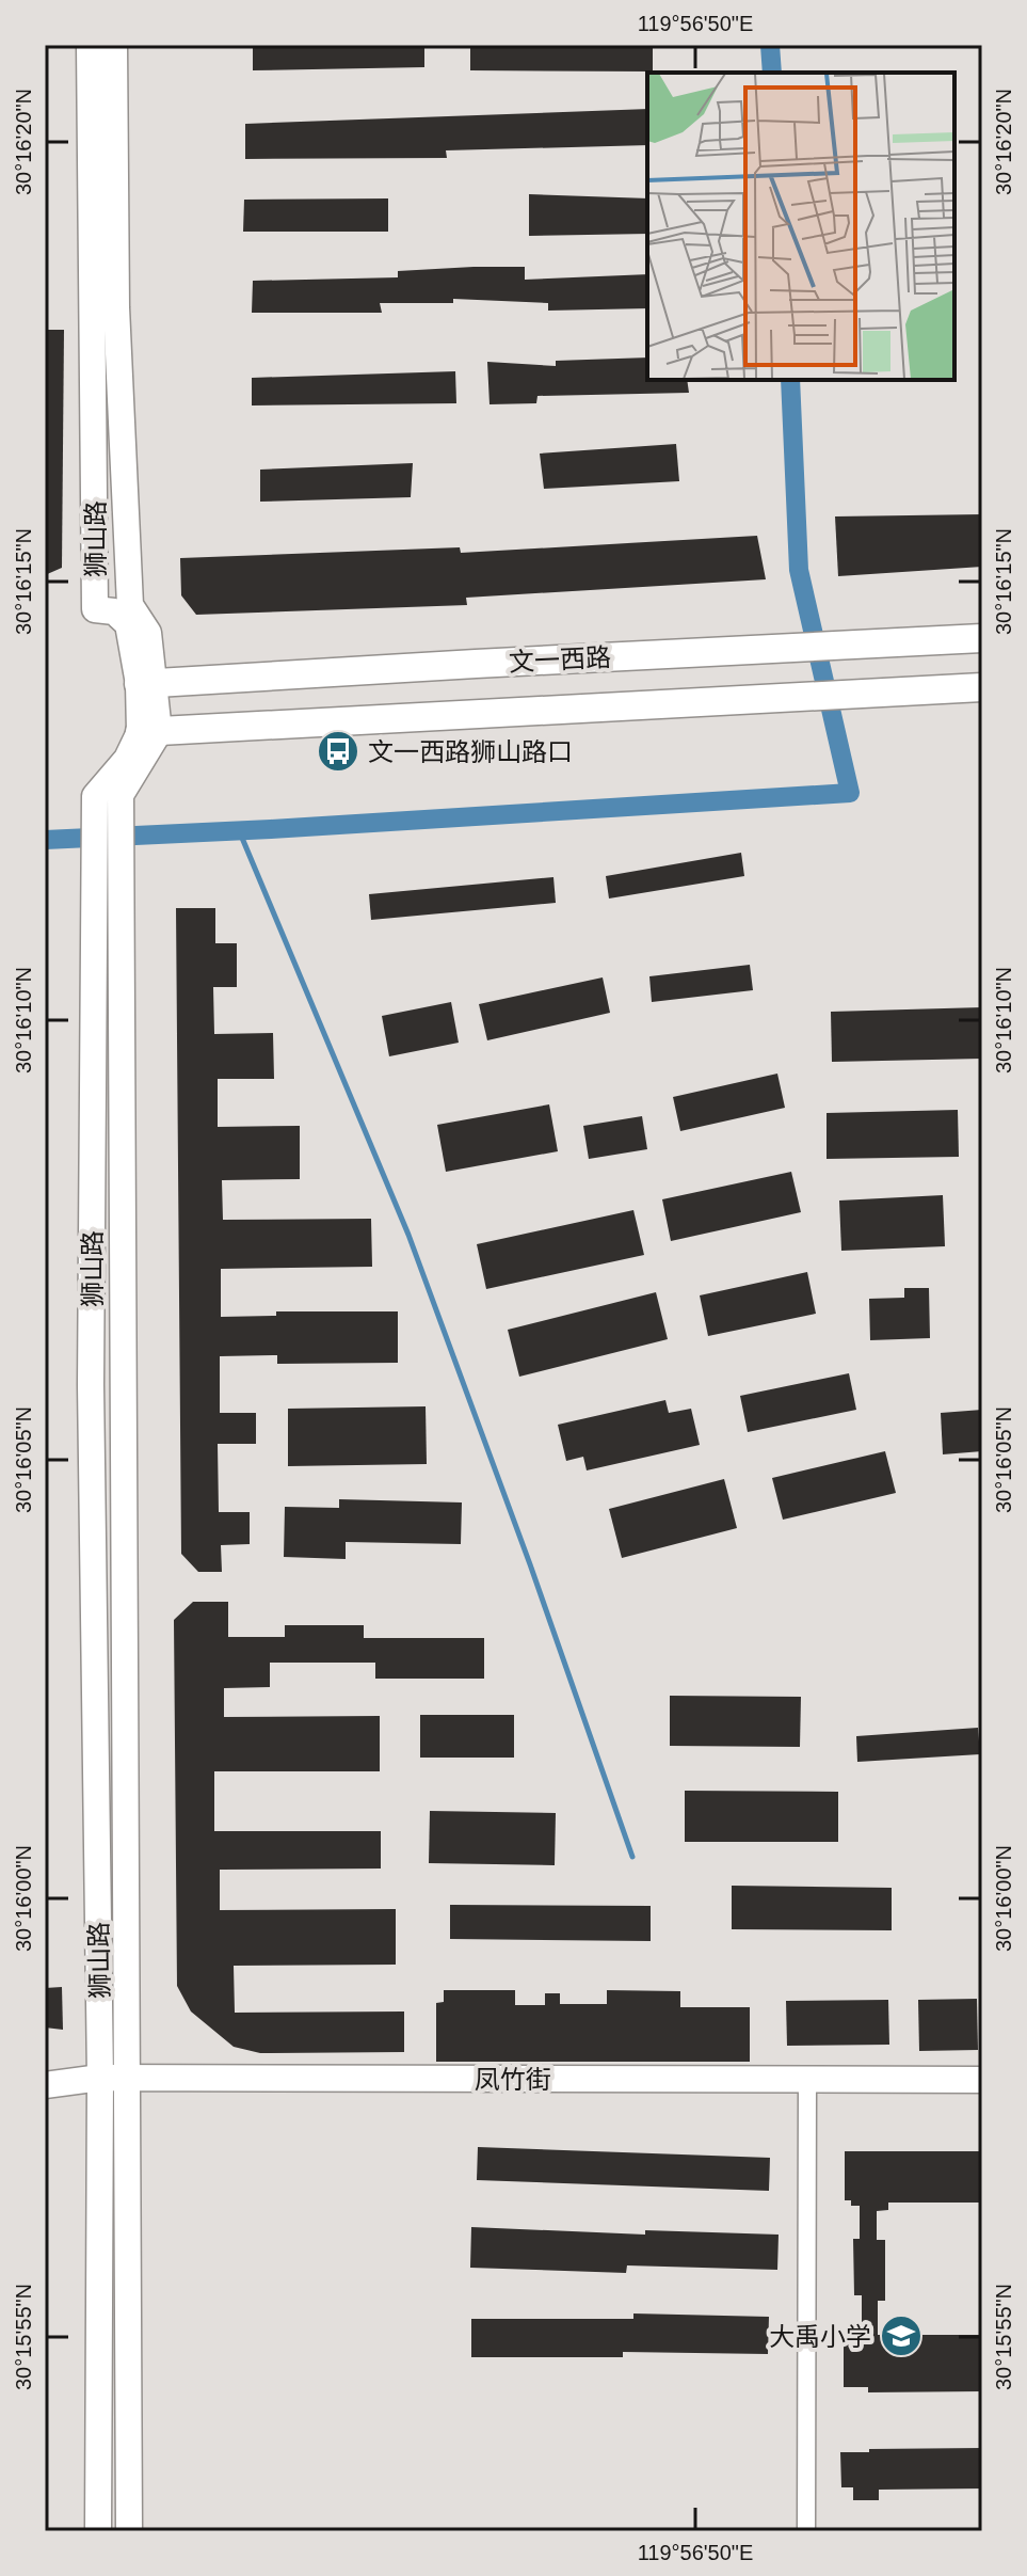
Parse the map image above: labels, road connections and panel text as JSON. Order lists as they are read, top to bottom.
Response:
{
  "streets": {
    "main road": ["狮山路", "文一西路", "凤竹街"]
  },
  "crossings": [
    ["狮山路", "文一西路"],
    ["狮山路", "凤竹街"]
  ],
  "places": {
    "bus stop": ["文一西路狮山路口"],
    "school or university": ["大禹小学"]
  },
  "coordinates": [
    "119°56'50\"E",
    "30°16'20\"N",
    "30°16'15\"N",
    "30°16'10\"N",
    "30°16'05\"N",
    "30°16'00\"N",
    "30°15'55\"N"
  ]
}
